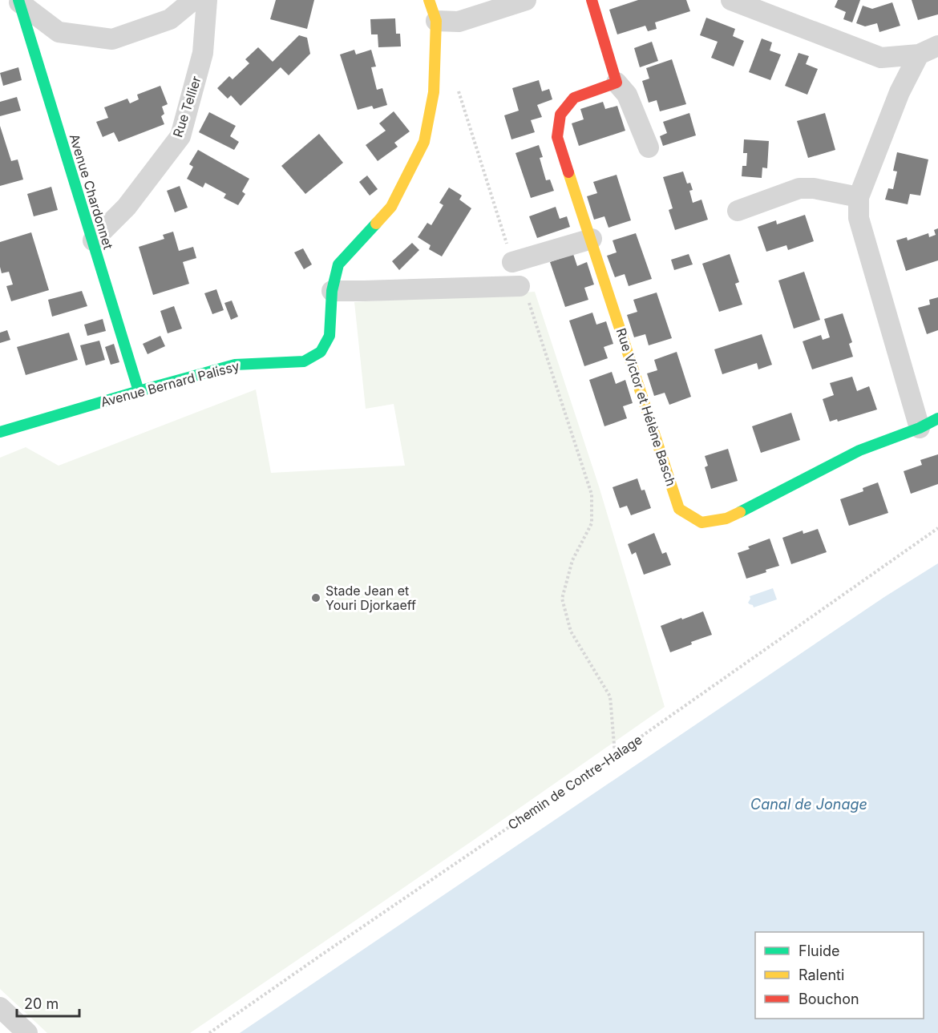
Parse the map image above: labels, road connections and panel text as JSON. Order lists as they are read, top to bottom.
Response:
{
  "streets": {
    "street": [
      "Rue Tellier",
      "Avenue Chardonnet",
      "Avenue Bernard Palissy",
      "Rue Victor et Hélène Basch"
    ],
    "path": ["Chemin de Contre-Halage"]
  },
  "crossings": [
    ["Rue Tellier", "Avenue Chardonnet"],
    ["Avenue Chardonnet", "Avenue Bernard Palissy"]
  ],
  "water": ["Canal de Jonage"],
  "places": ["Stade Jean et Youri Djorkaeff"],
  "legend": ["Fluide", "Ralenti", "Bouchon"],
  "scale_bar": "20 m"
}
